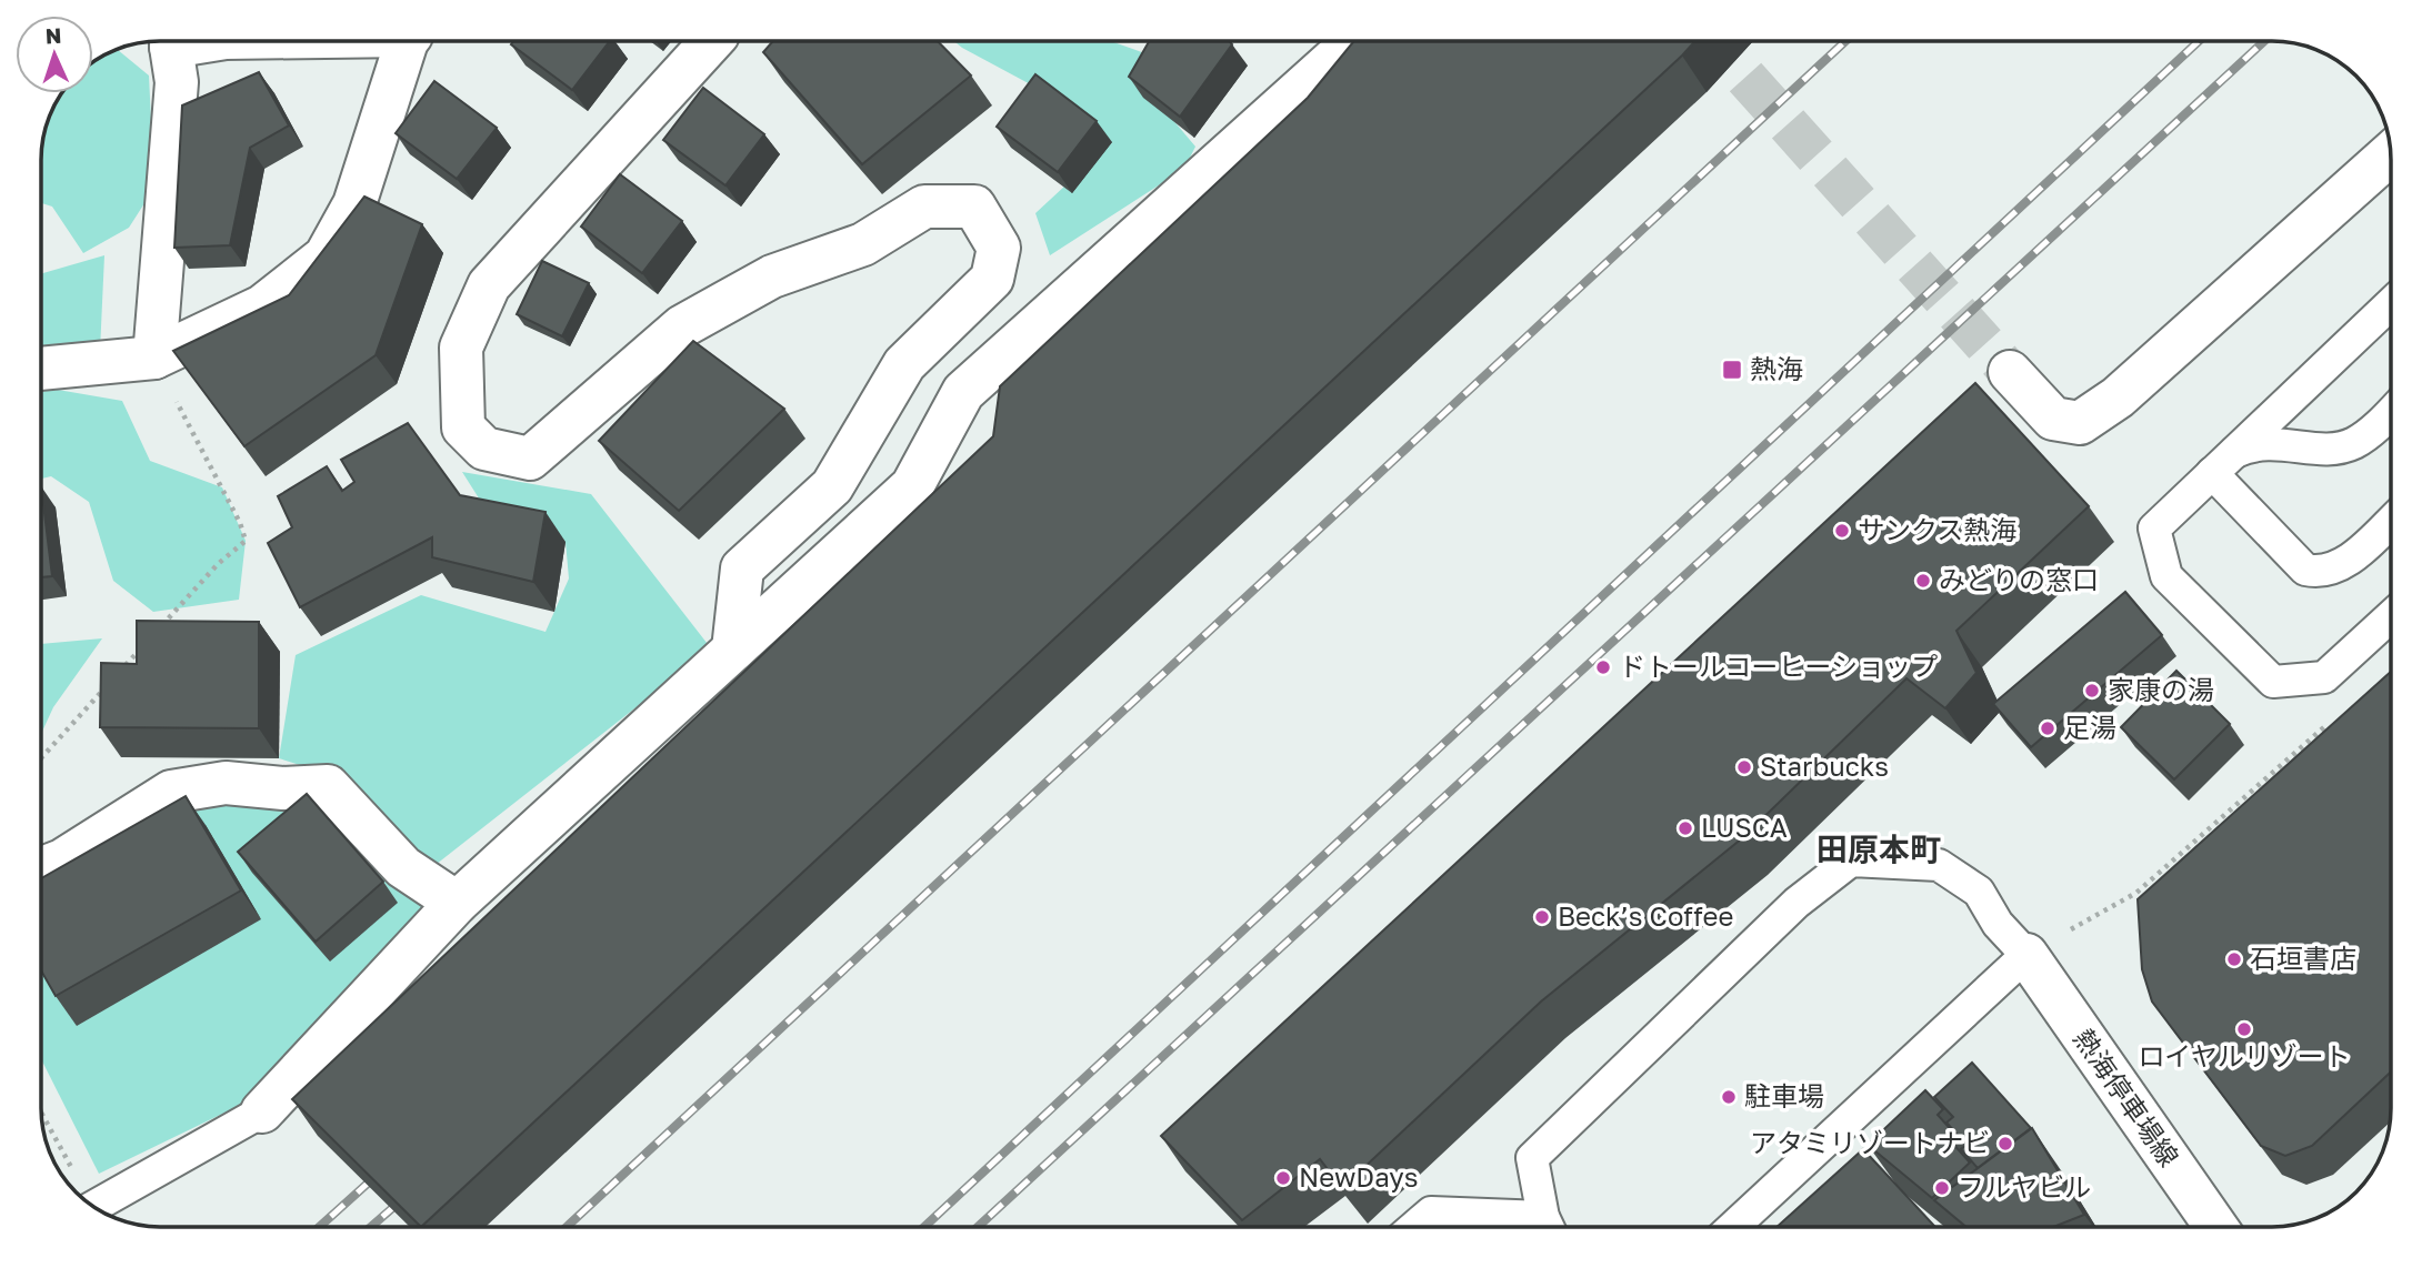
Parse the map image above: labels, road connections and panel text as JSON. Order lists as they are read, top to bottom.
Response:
{
  "streets": {
    "street": ["熱海停車場線"]
  },
  "districts": ["田原本町"],
  "places": {
    "transit": ["熱海"],
    "other": [
      "サンクス熱海",
      "みどりの窓口",
      "ドトールコーヒーショップ",
      "家康の湯",
      "足湯",
      "Starbucks",
      "LUSCA",
      "Beck’s Coffee",
      "石垣書店",
      "ロイヤルリゾート",
      "駐車場",
      "アタミリゾートナビ",
      "NewDays",
      "フルヤビル"
    ]
  },
  "north": "top"
}
